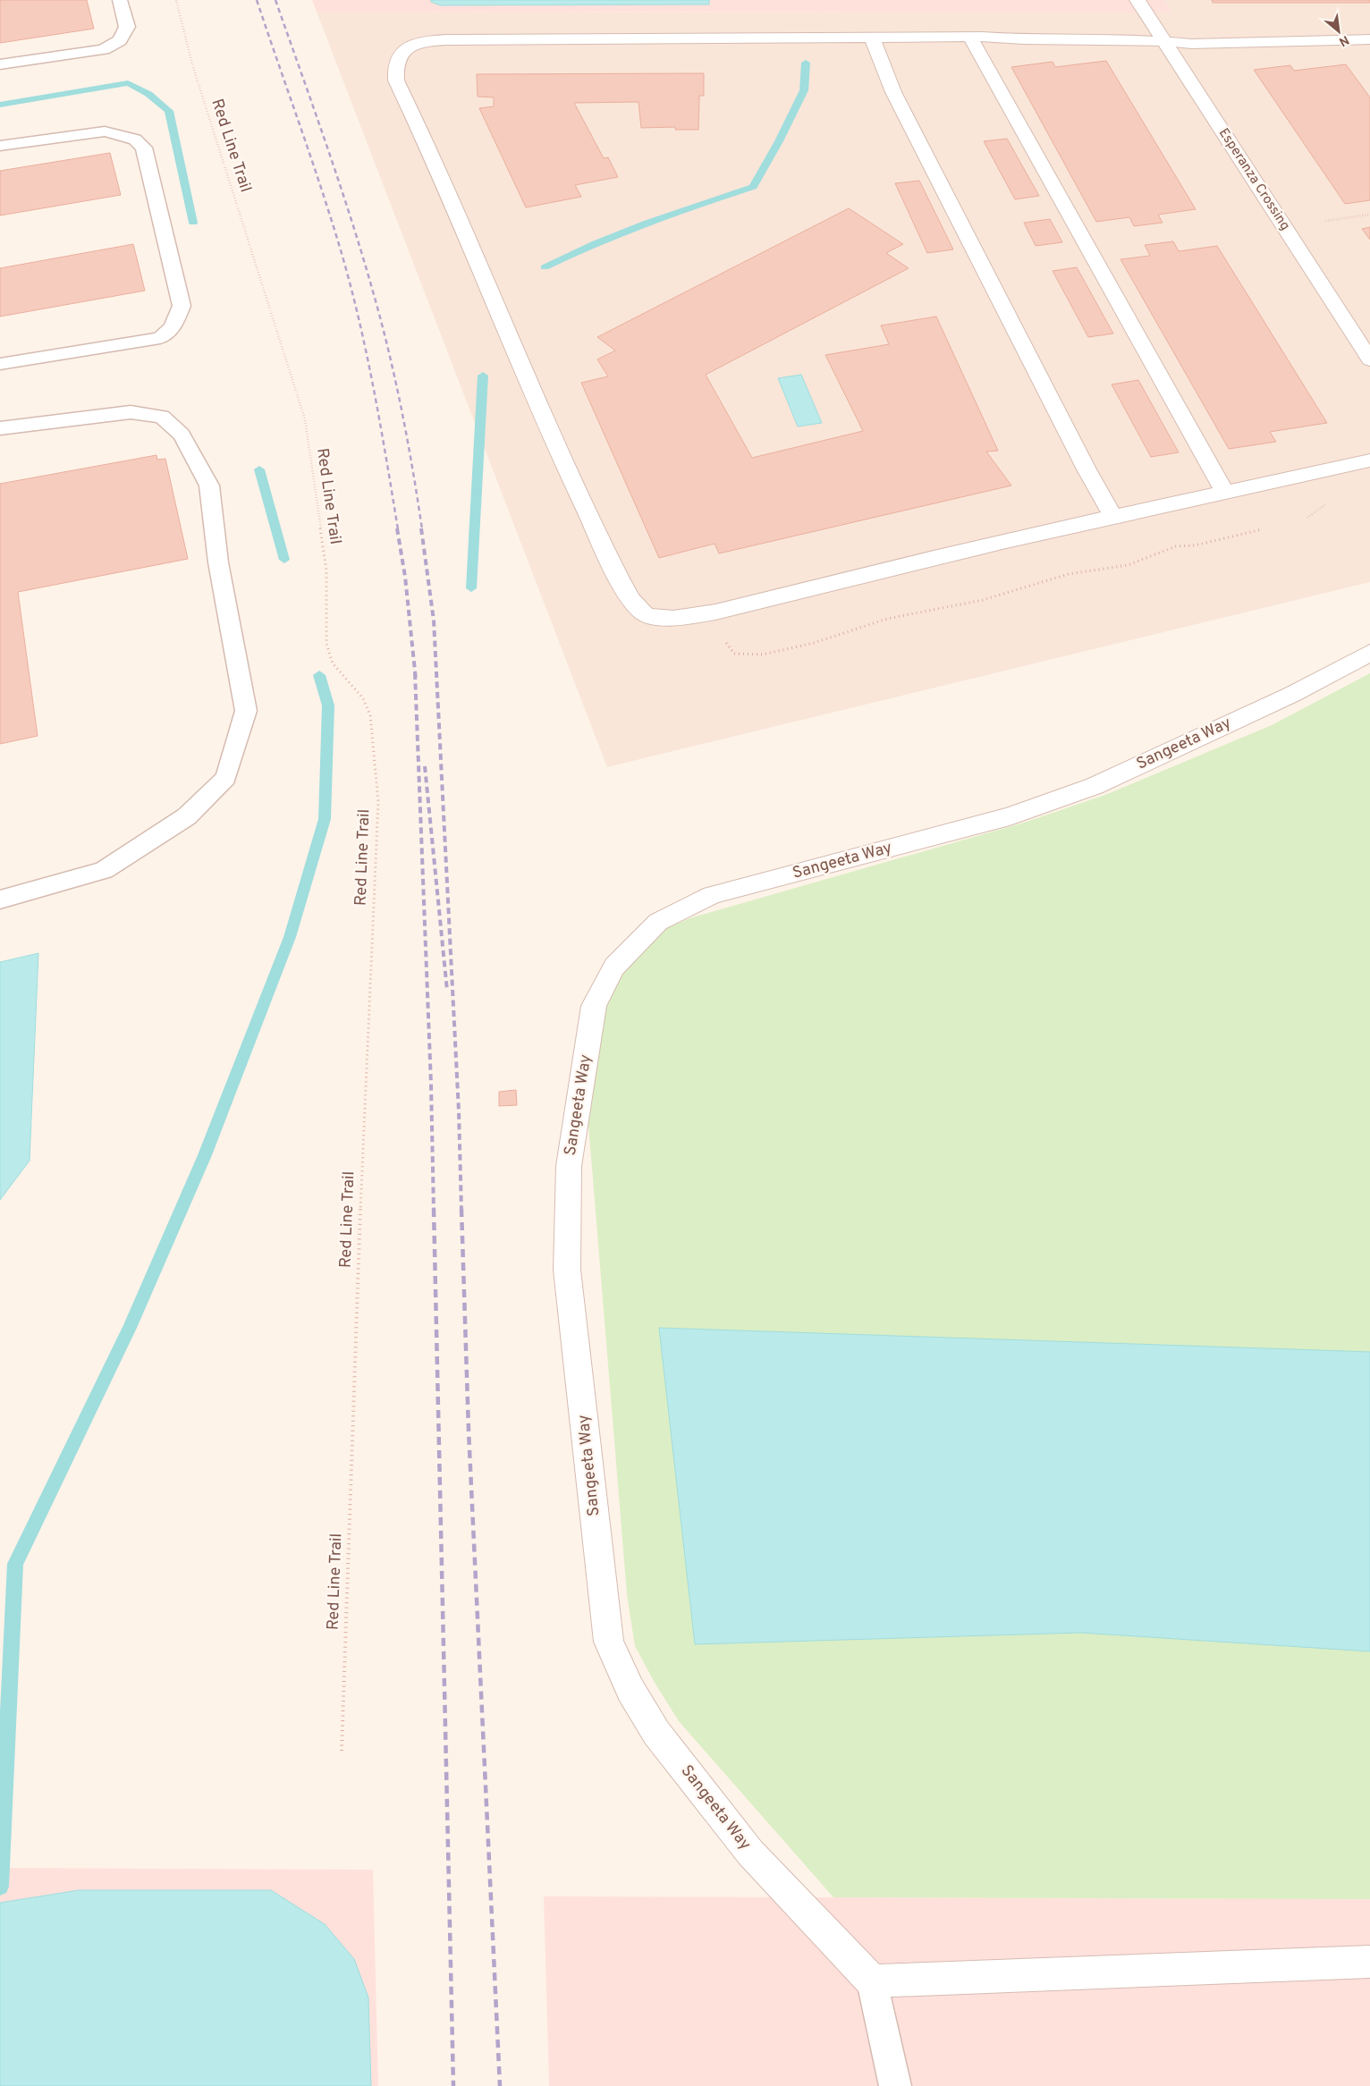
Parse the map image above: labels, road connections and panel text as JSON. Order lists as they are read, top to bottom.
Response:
{
  "streets": {
    "street": ["Esperanza Crossing", "Sangeeta Way"],
    "path": ["Red Line Trail"]
  },
  "north": "bottom right"
}
